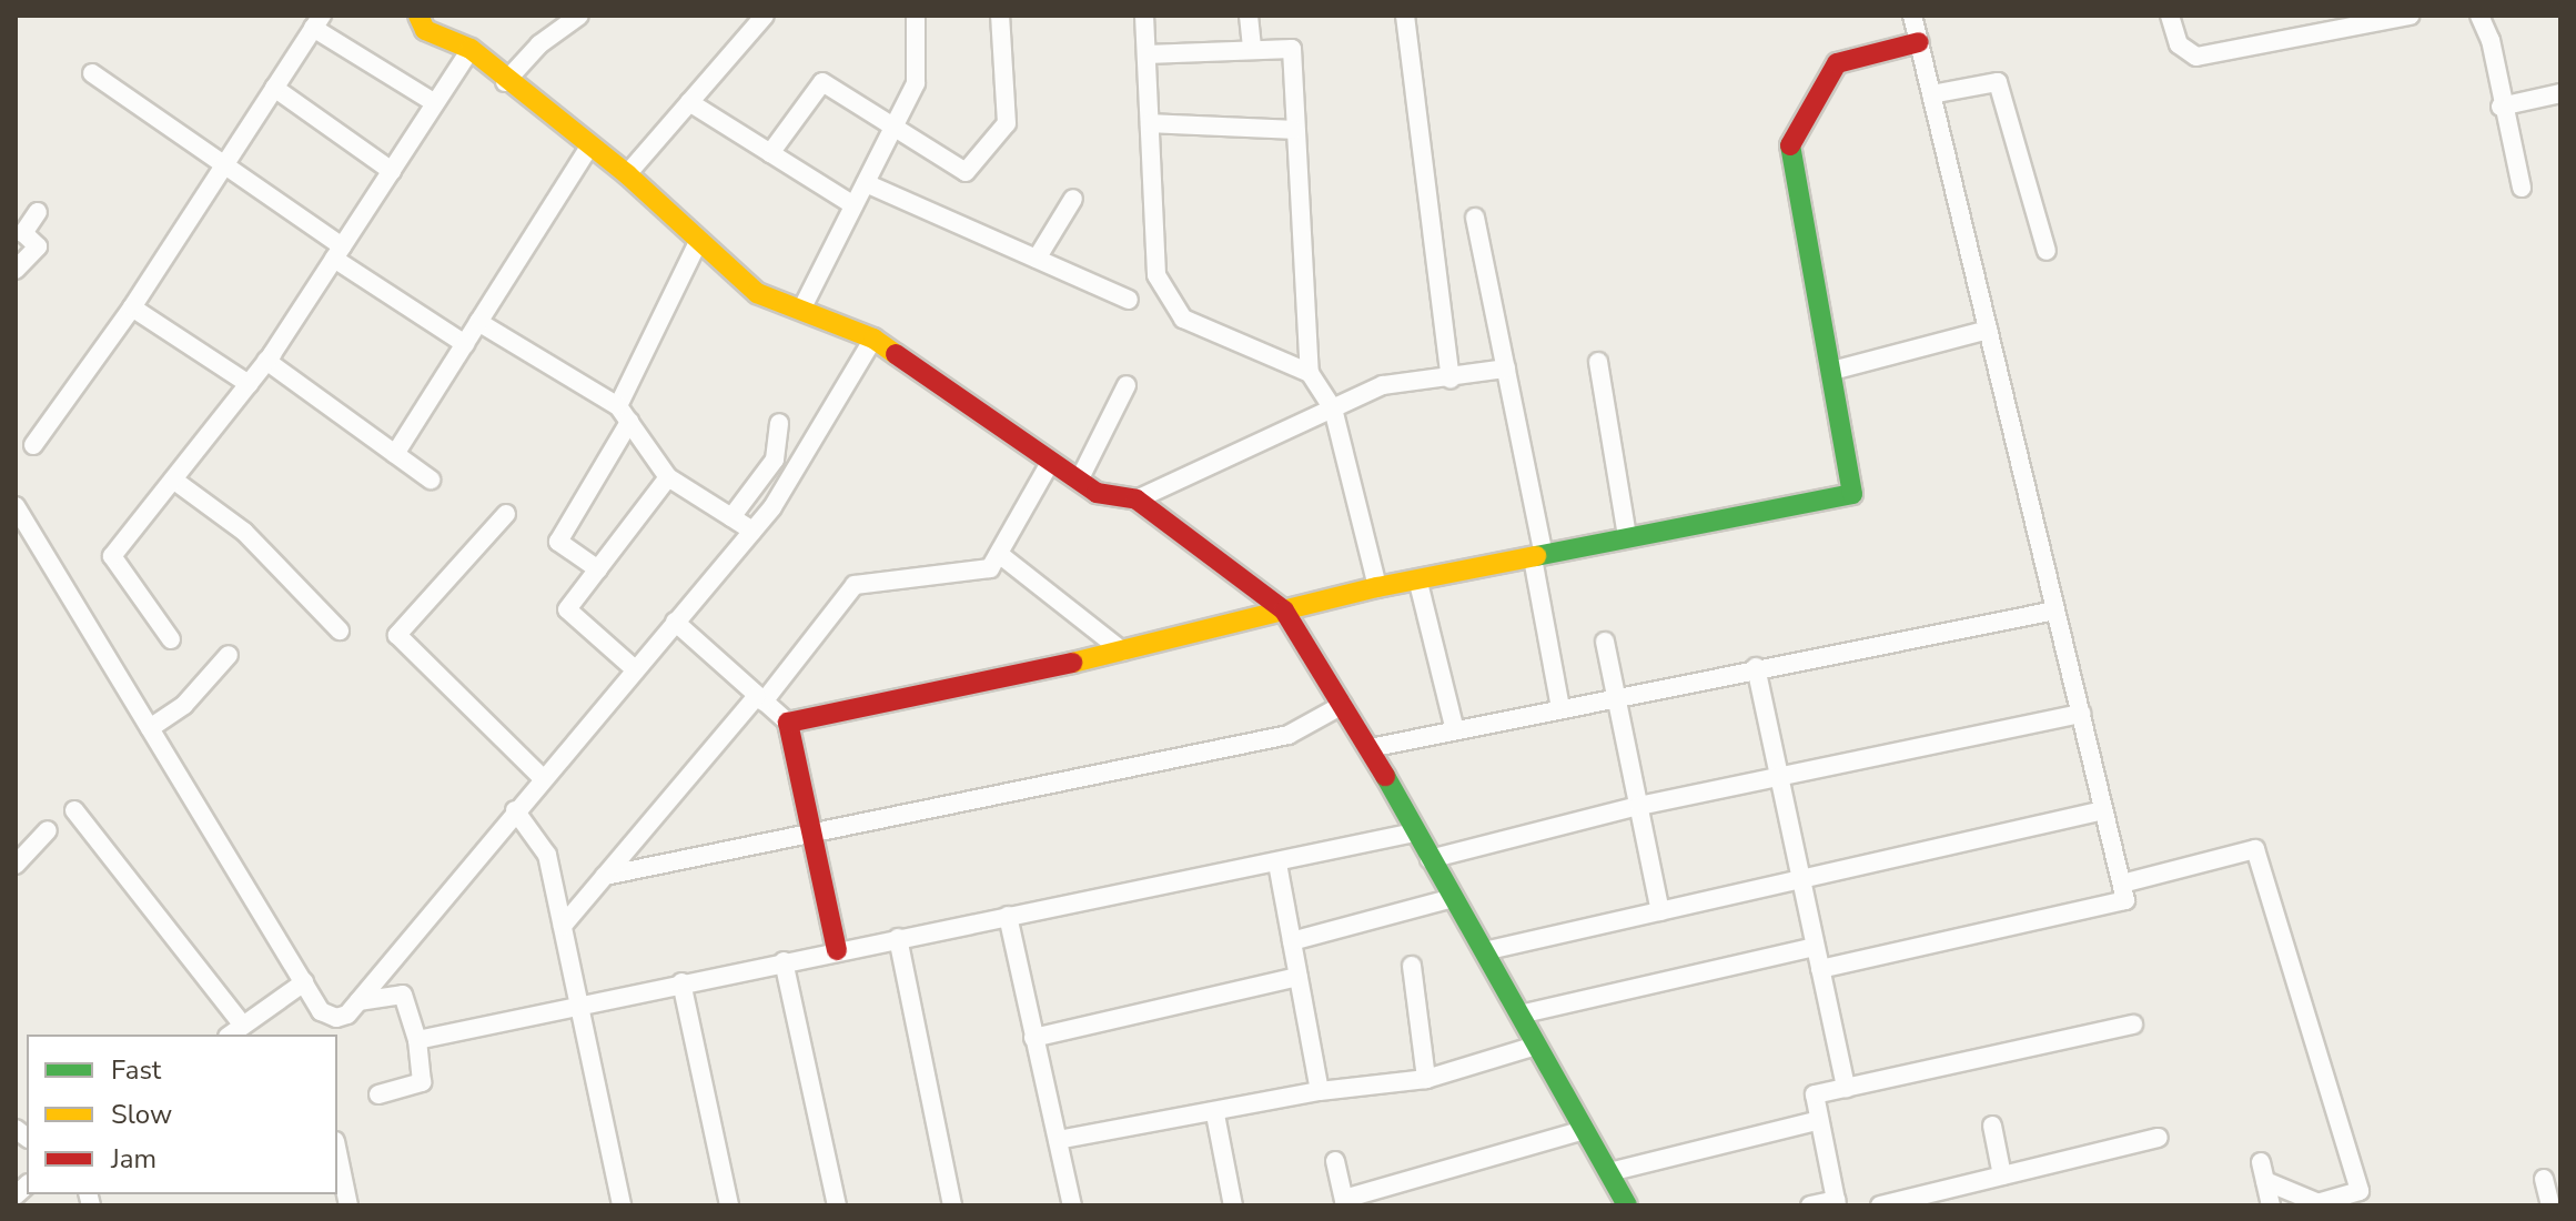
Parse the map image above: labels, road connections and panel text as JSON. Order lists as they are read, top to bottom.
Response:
{
  "legend": ["Fast", "Slow", "Jam"]
}
